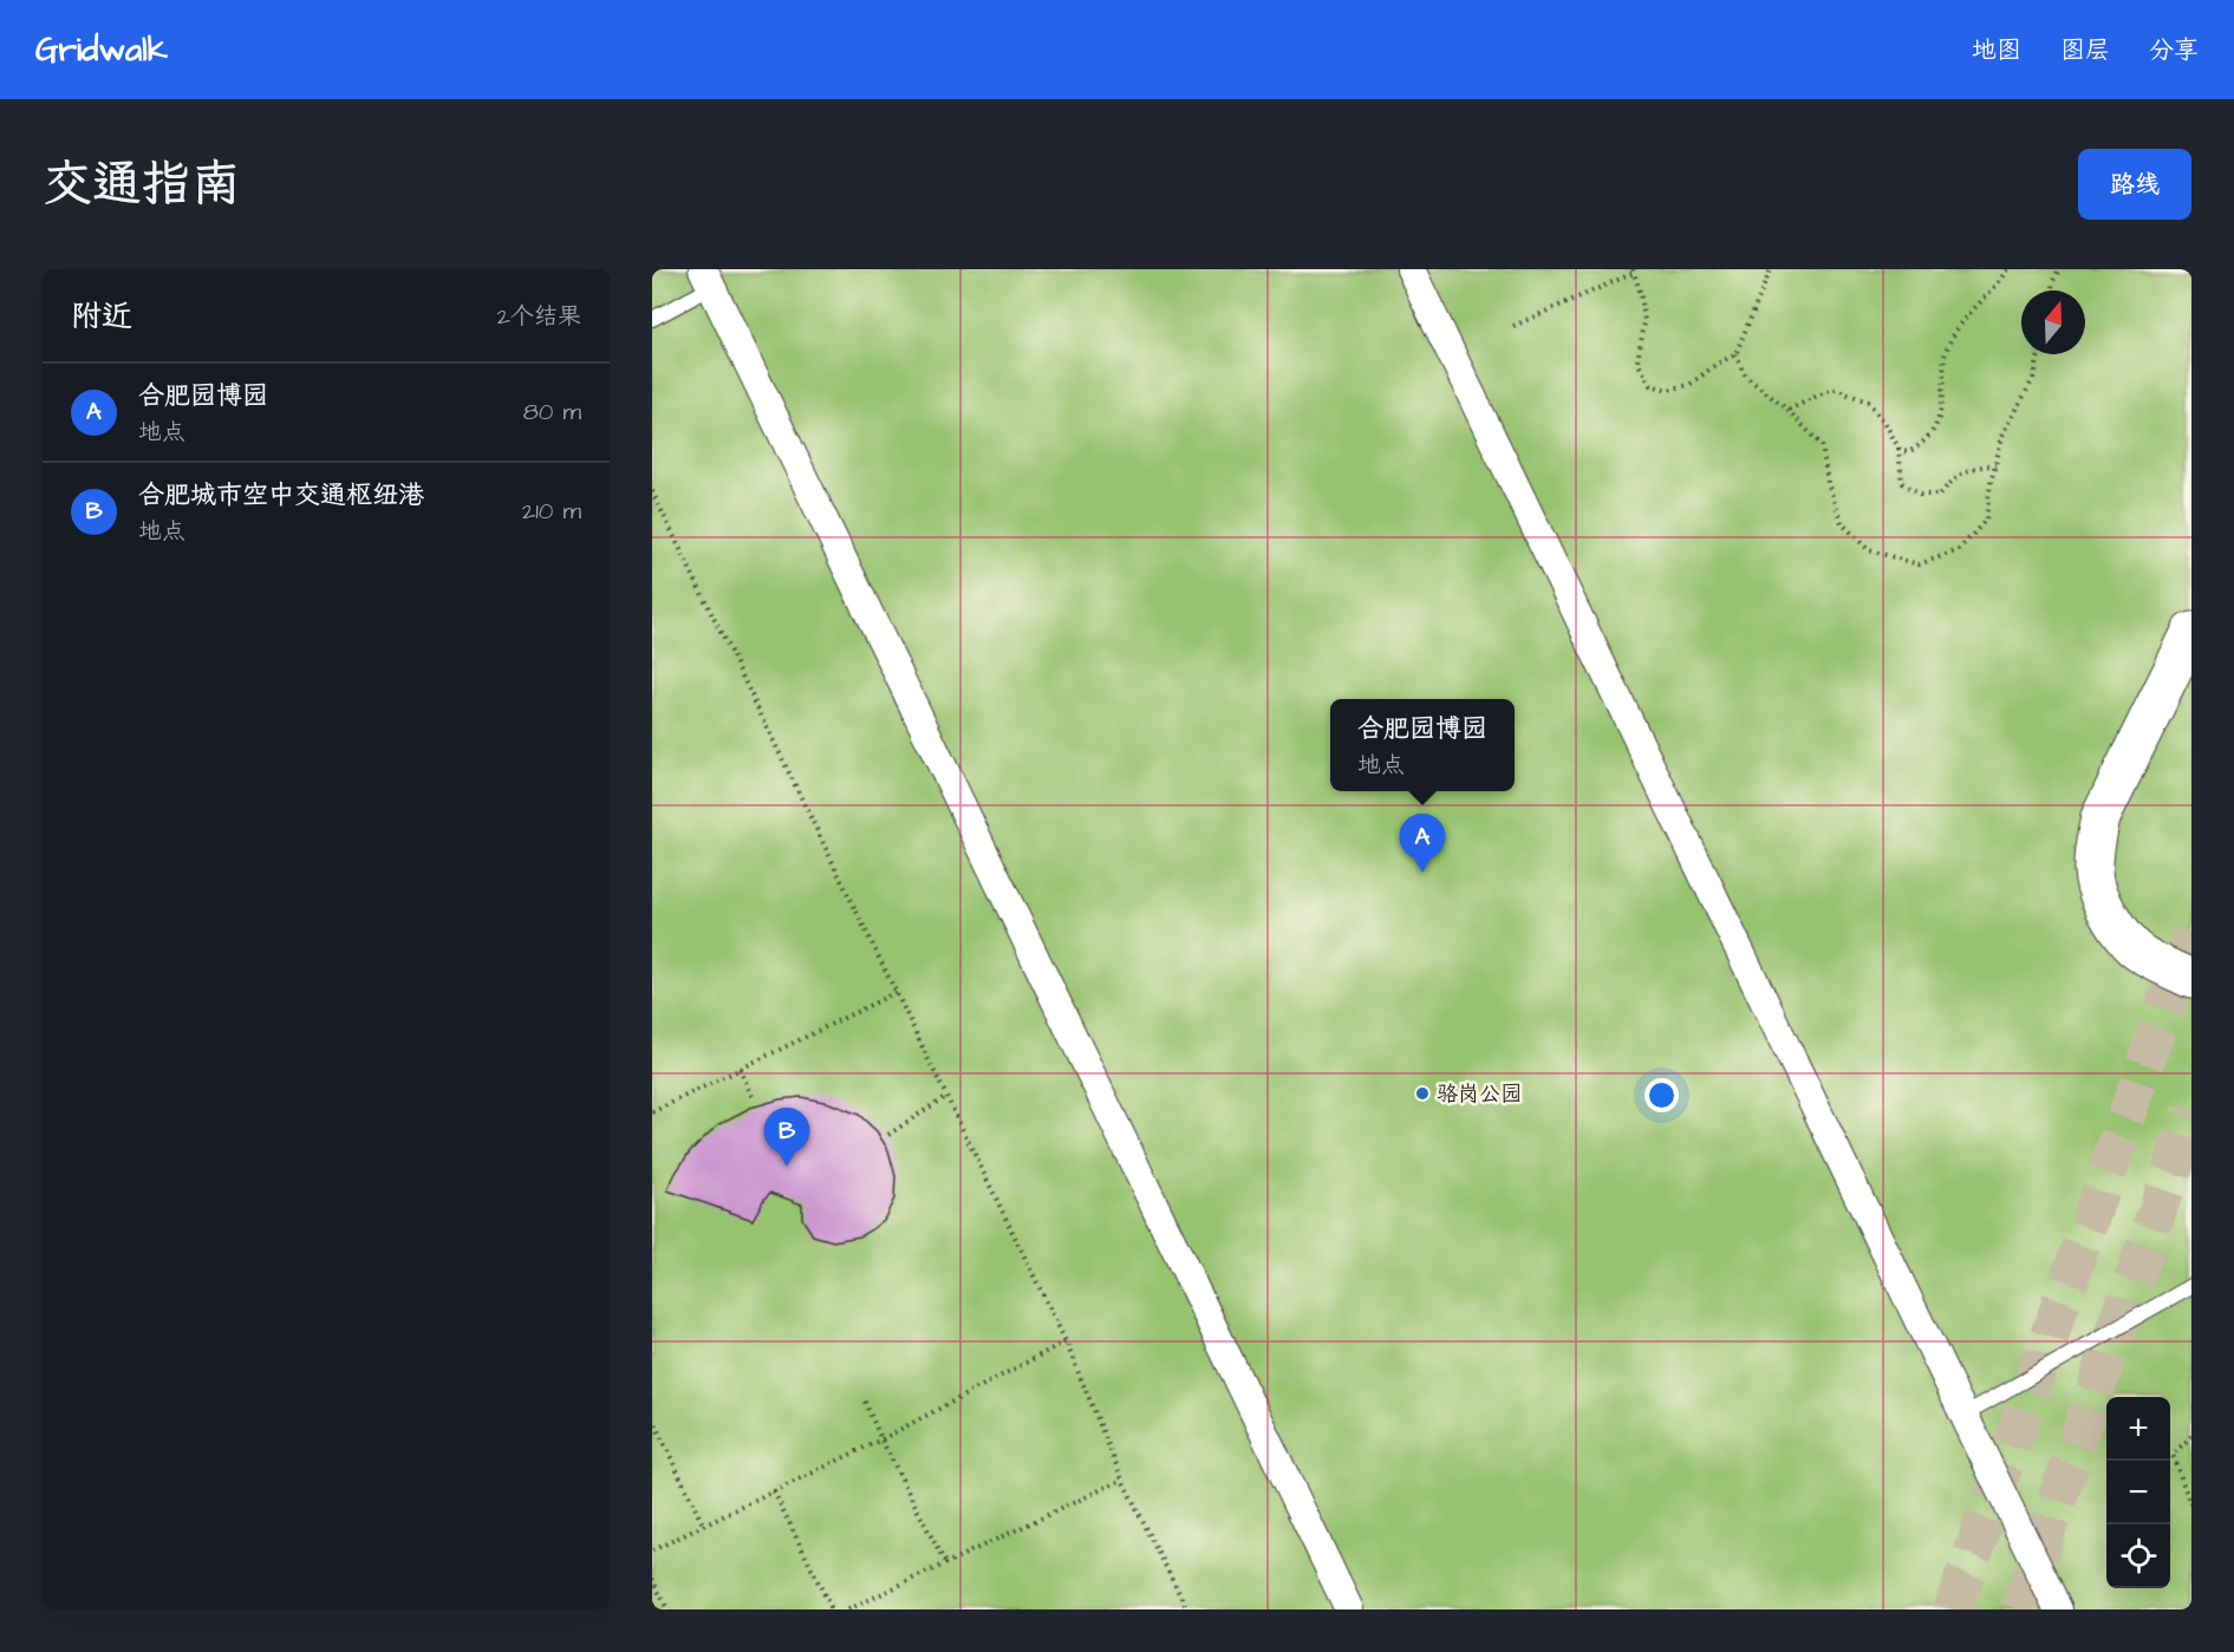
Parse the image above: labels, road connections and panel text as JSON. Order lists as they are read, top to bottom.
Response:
{
  "places": ["骆岗公园"],
  "north": "top",
  "page": {
    "header": "Gridwalk",
    "nav": ["地图", "图层", "分享"],
    "title": "交通指南",
    "buttons": "路线",
    "heading": ["附近", "2个结果"],
    "list": [
      {
        "mark": "A",
        "name": "合肥园博园",
        "note": "地点",
        "value": "80 m"
      },
      {
        "mark": "B",
        "name": "合肥城市空中交通枢纽港",
        "note": "地点",
        "value": "210 m"
      }
    ],
    "popup": ["合肥园博园", "地点"],
    "pins": ["A", "B"],
    "map_buttons": ["+", "−"]
  }
}
